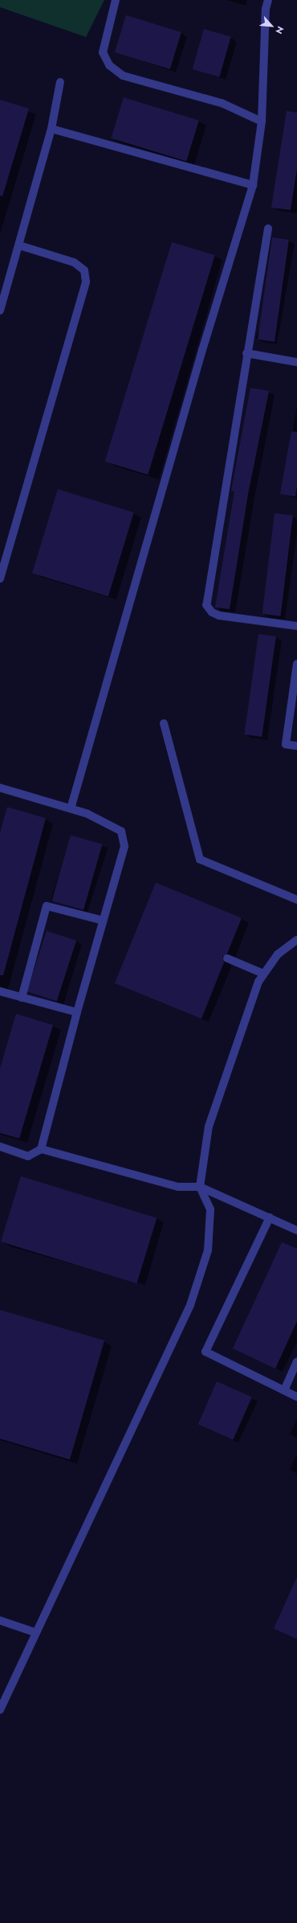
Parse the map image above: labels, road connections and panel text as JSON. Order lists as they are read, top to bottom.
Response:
{
  "north": "bottom right"
}
